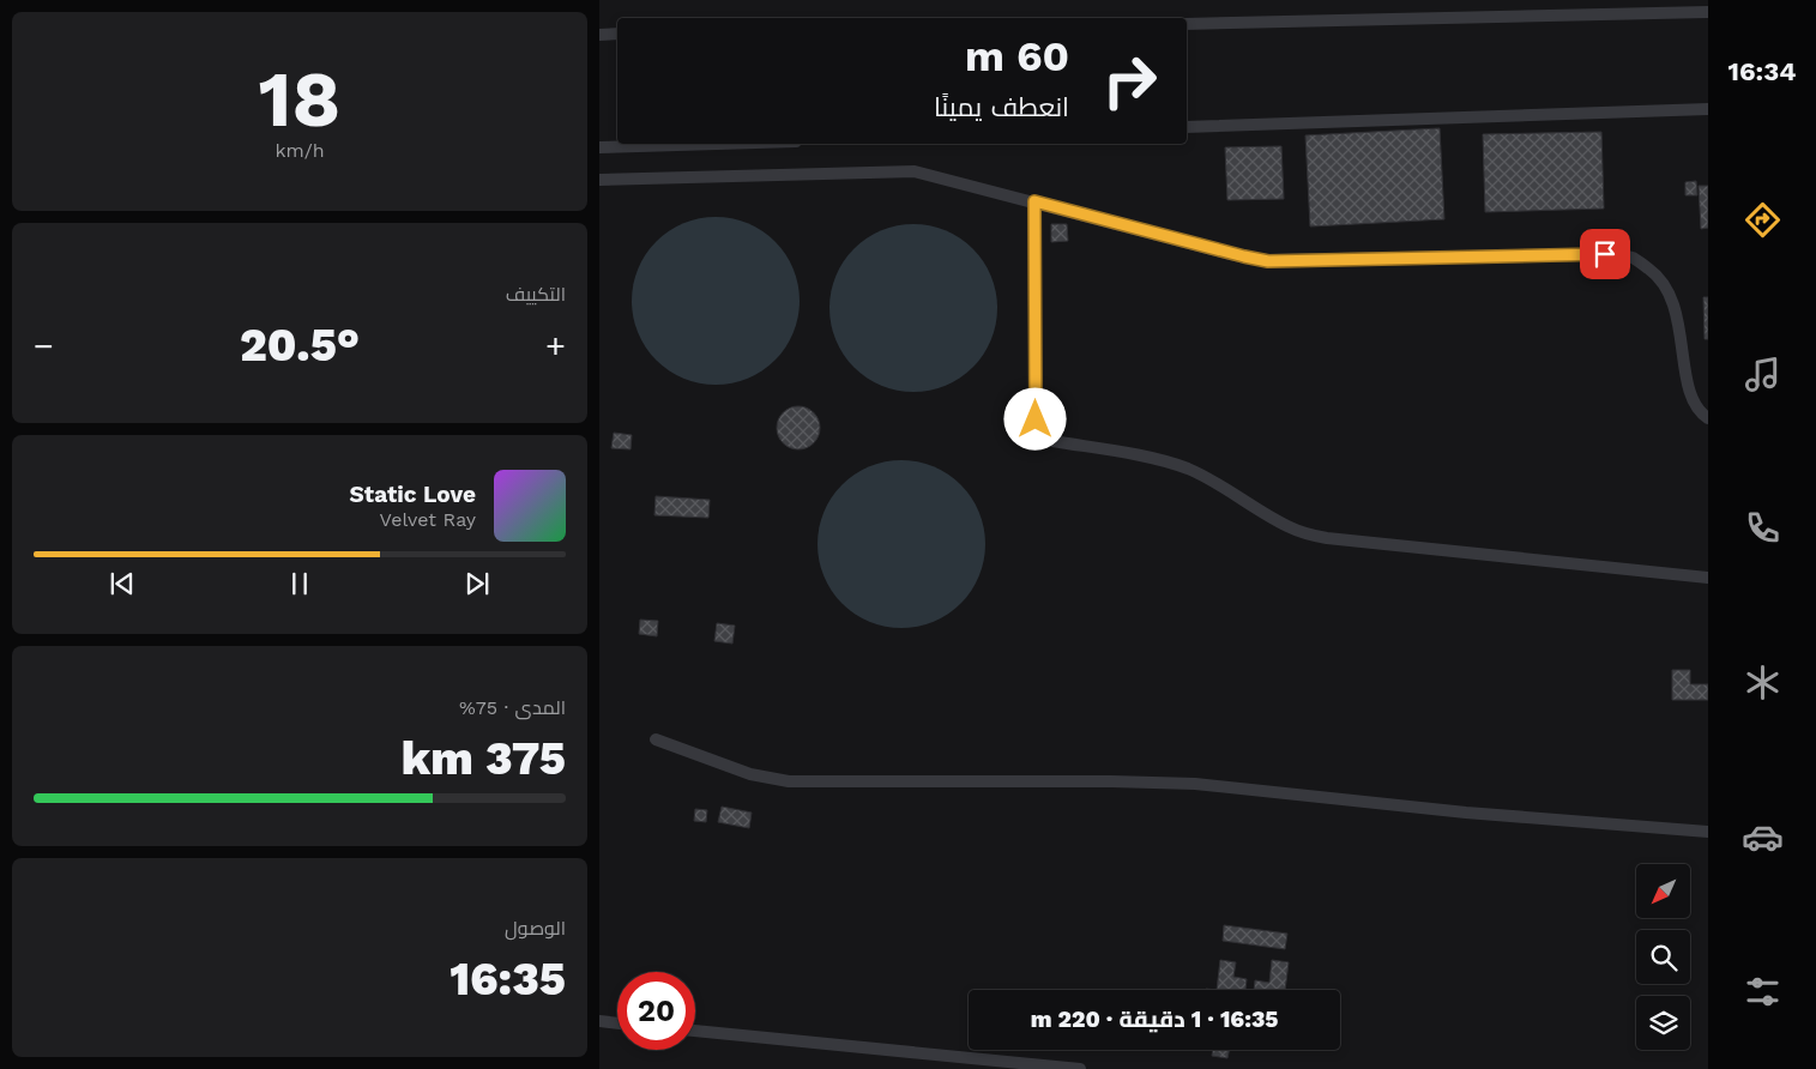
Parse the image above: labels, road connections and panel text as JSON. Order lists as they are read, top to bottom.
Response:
{
  "north": "bottom left",
  "page": {
    "tabs": "16:34",
    "tile": [
      ["18", "km/h"],
      "التكييف",
      ["المدى · 75%", "375 km"],
      ["الوصول", "16:35"]
    ],
    "turn": ["60 m", "انعطف يمينًا"],
    "heat": ["−", "20.5°", "+"],
    "song": ["Static Love", "Velvet Ray"],
    "limit": "20",
    "trip": "16:35 · 1 دقيقة · 220 m"
  }
}
